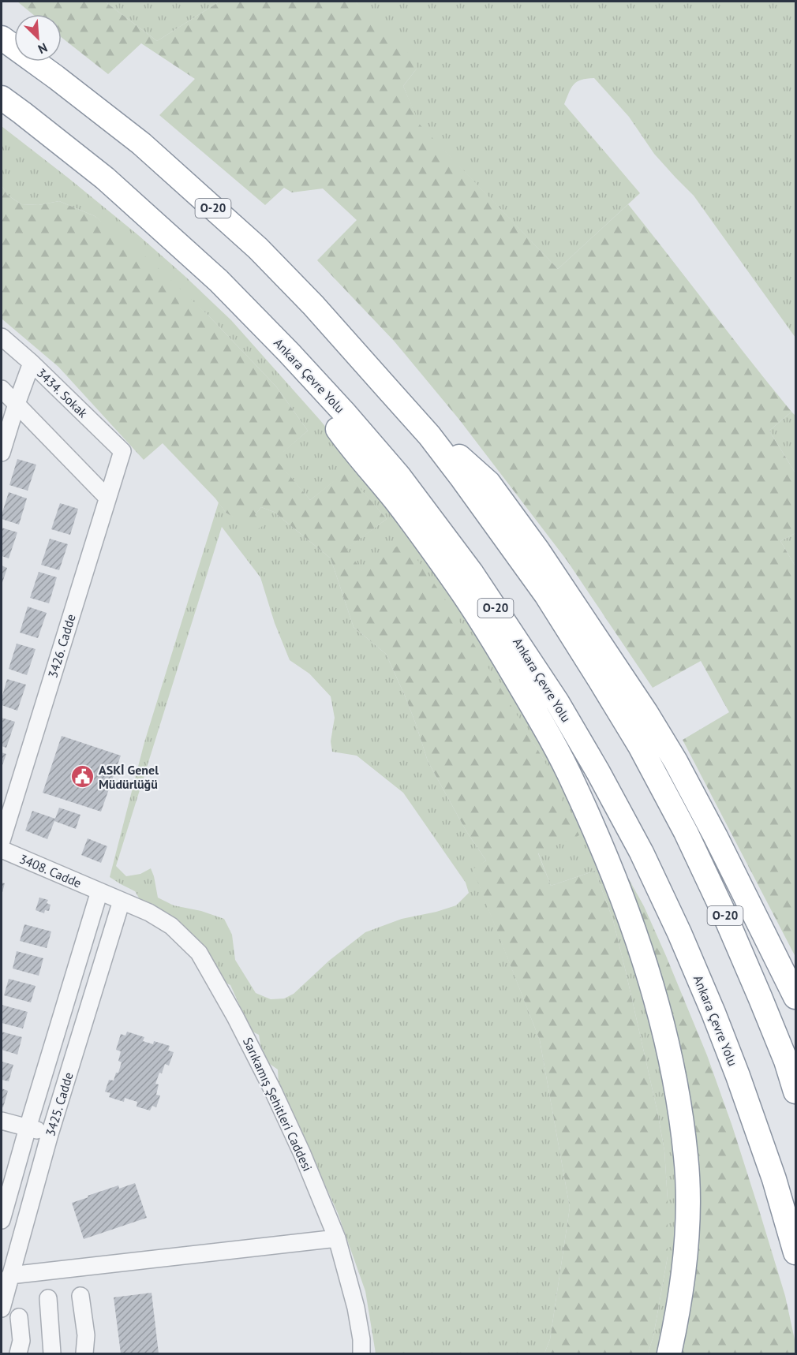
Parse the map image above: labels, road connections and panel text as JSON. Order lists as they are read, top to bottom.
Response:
{
  "streets": {
    "highway": ["O-20", "Ankara Çevre Yolu"],
    "street": [
      "3434. Sokak",
      "3426. Cadde",
      "3408. Cadde",
      "3425. Cadde",
      "Sarıkamış Şehitleri Caddesi"
    ]
  },
  "crossings": [
    ["3434. Sokak", "3426. Cadde"],
    ["3408. Cadde", "3425. Cadde"],
    ["3408. Cadde", "Sarıkamış Şehitleri Caddesi"],
    ["3425. Cadde", "Sarıkamış Şehitleri Caddesi"]
  ],
  "places": {
    "public building": ["ASKİ Genel Müdürlüğü"]
  },
  "north": "bottom right"
}
